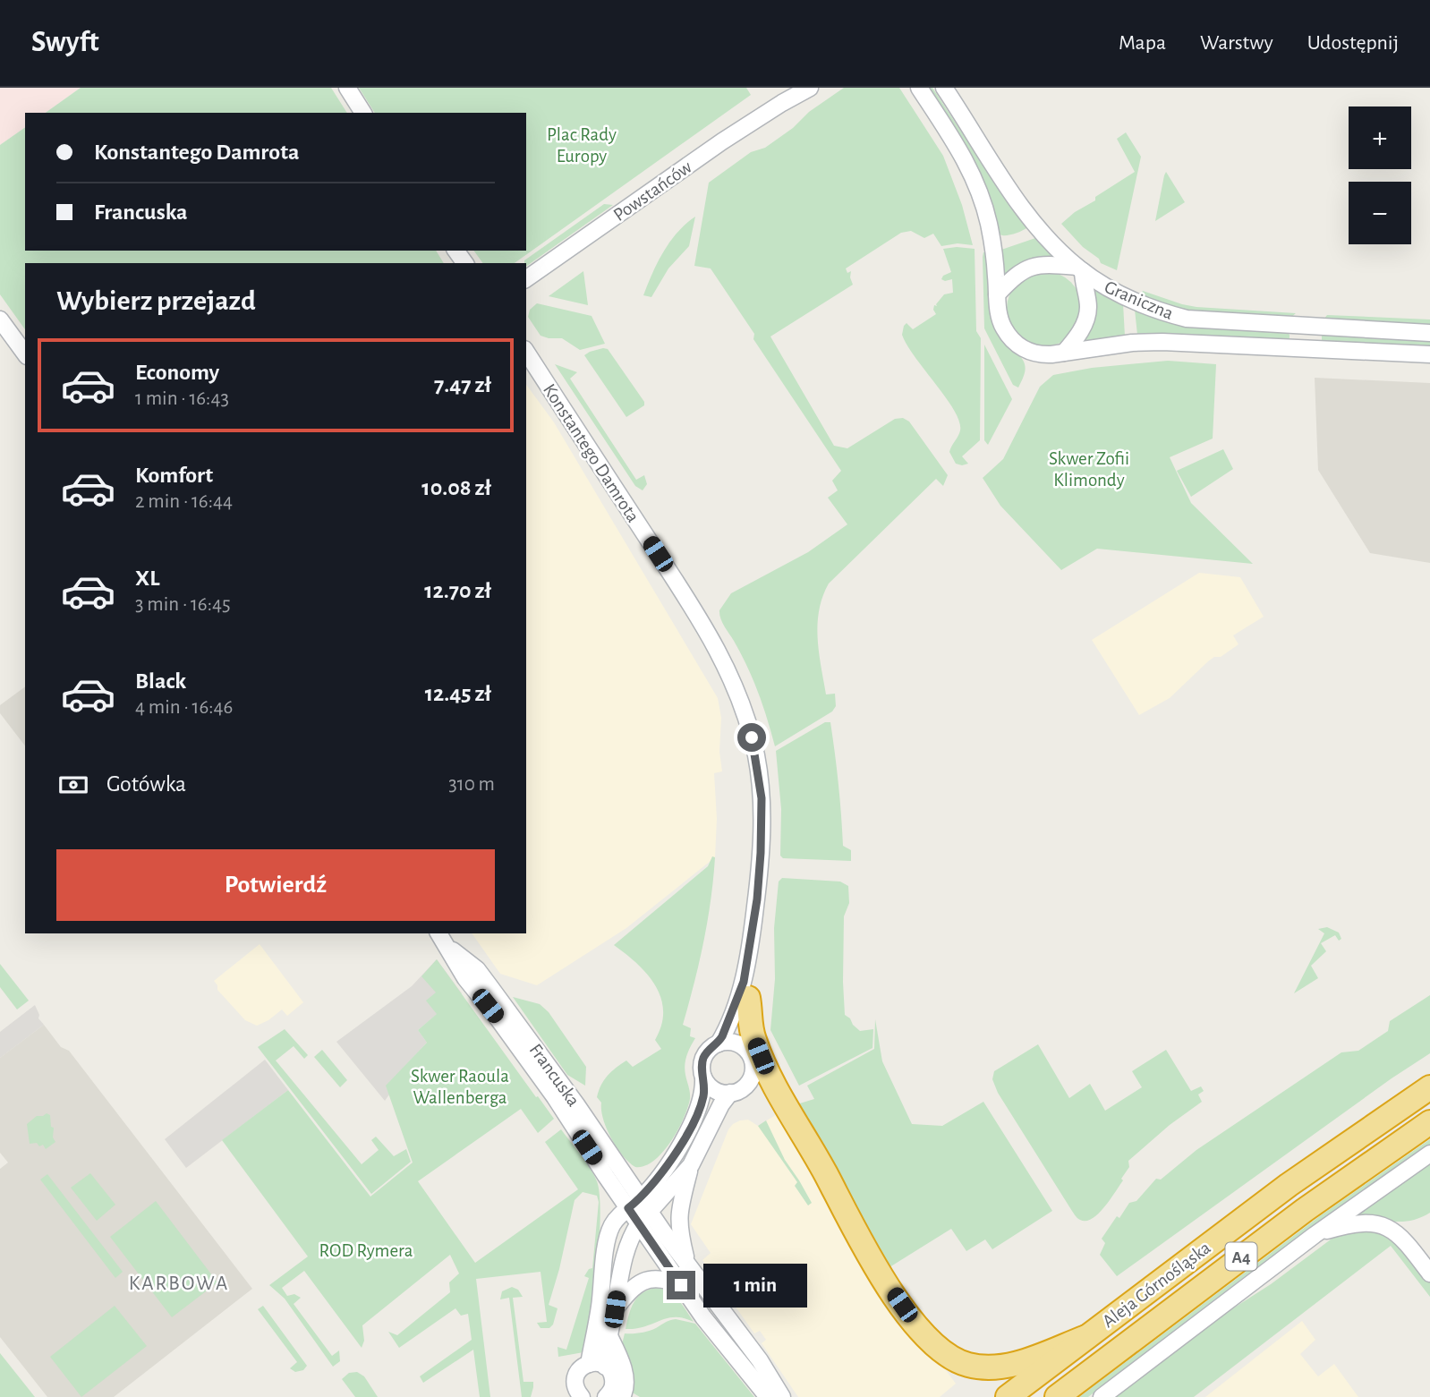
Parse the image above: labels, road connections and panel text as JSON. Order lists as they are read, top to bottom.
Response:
{
  "streets": {
    "highway": ["A4", "Aleja Górnośląska"],
    "street": [
      "Powstańców",
      "Graniczna",
      "Konstantego Damrota",
      "Francuska"
    ]
  },
  "districts": ["KARBOWA"],
  "parks": [
    "Plac Rady Europy",
    "Skwer Zofii Klimondy",
    "Skwer Raoula Wallenberga",
    "ROD Rymera"
  ],
  "page": {
    "header": "Swyft",
    "nav": ["Mapa", "Warstwy", "Udostępnij"],
    "map_buttons": ["+", "−"],
    "banner": ["Konstantego Damrota", "Francuska"],
    "heading": "Wybierz przejazd",
    "list": [
      {
        "name": "Economy",
        "note": "1 min · 16:43",
        "value": "7.47 zł"
      },
      {
        "name": "Komfort",
        "note": "2 min · 16:44",
        "value": "10.08 zł"
      },
      {
        "name": "XL",
        "note": "3 min · 16:45",
        "value": "12.70 zł"
      },
      {
        "name": "Black",
        "note": "4 min · 16:46",
        "value": "12.45 zł"
      }
    ],
    "pay": ["Gotówka", "310 m"],
    "buttons": "Potwierdź",
    "bubble": "1 min"
  }
}
